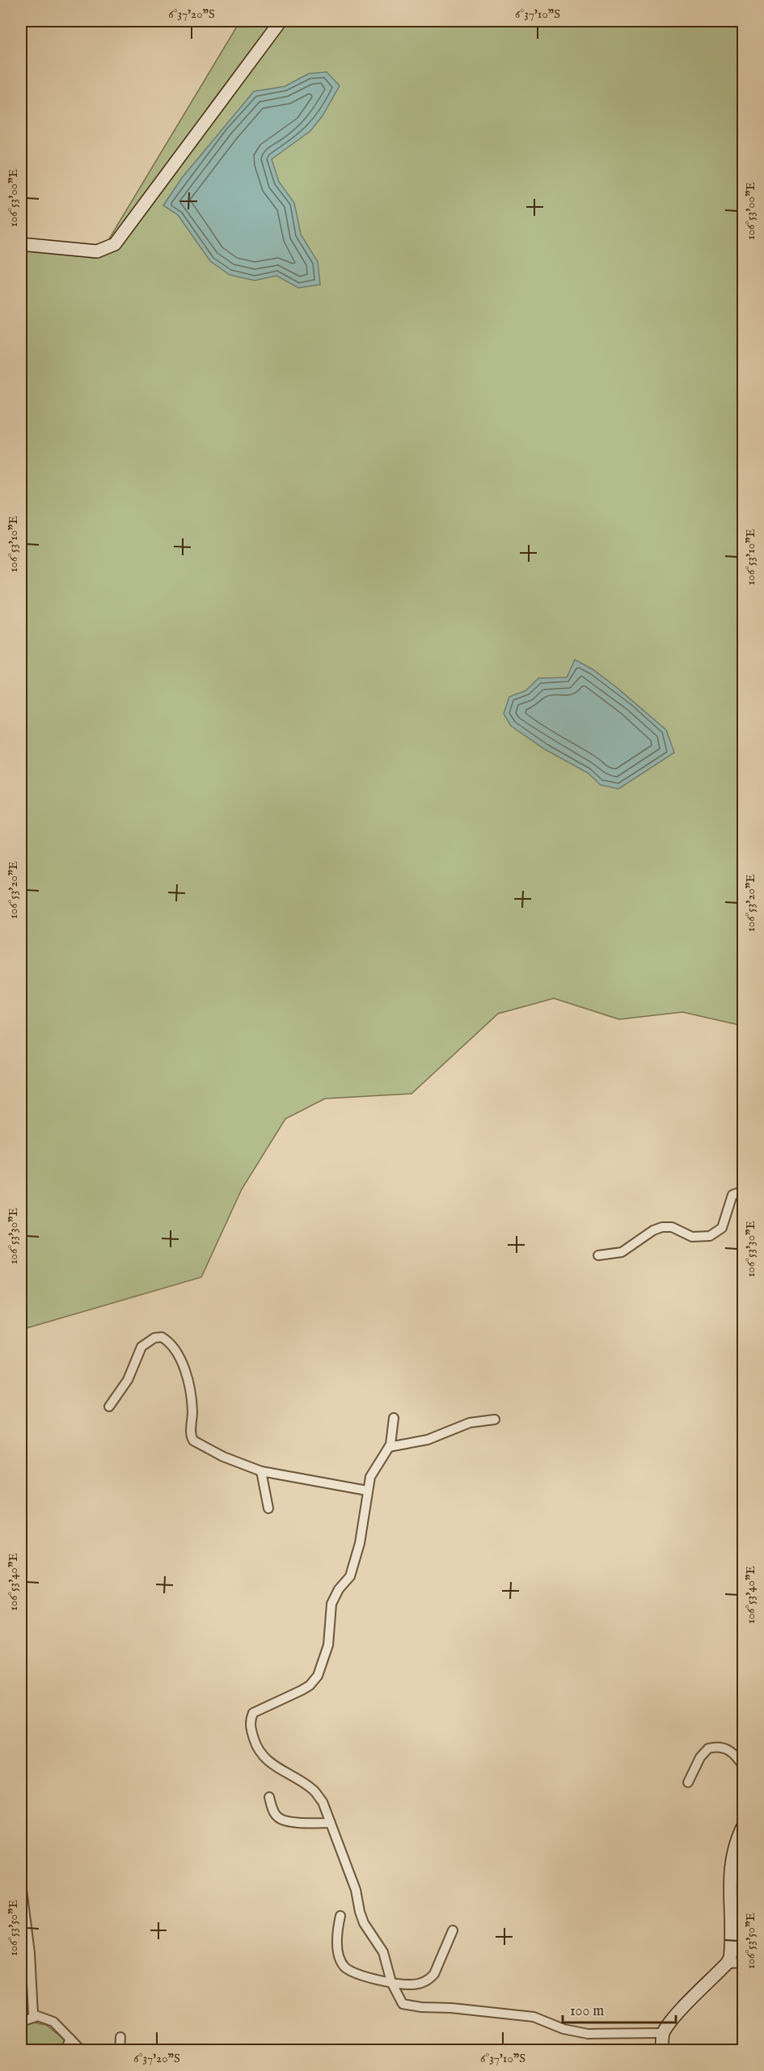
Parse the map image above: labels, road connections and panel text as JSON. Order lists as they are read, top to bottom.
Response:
{
  "scale_bar": "100 m",
  "coordinates": [
    "6°37'20\"S",
    "6°37'10\"S",
    "106°53'00\"E",
    "106°53'10\"E",
    "106°53'20\"E",
    "106°53'30\"E",
    "106°53'40\"E",
    "106°53'50\"E"
  ]
}
